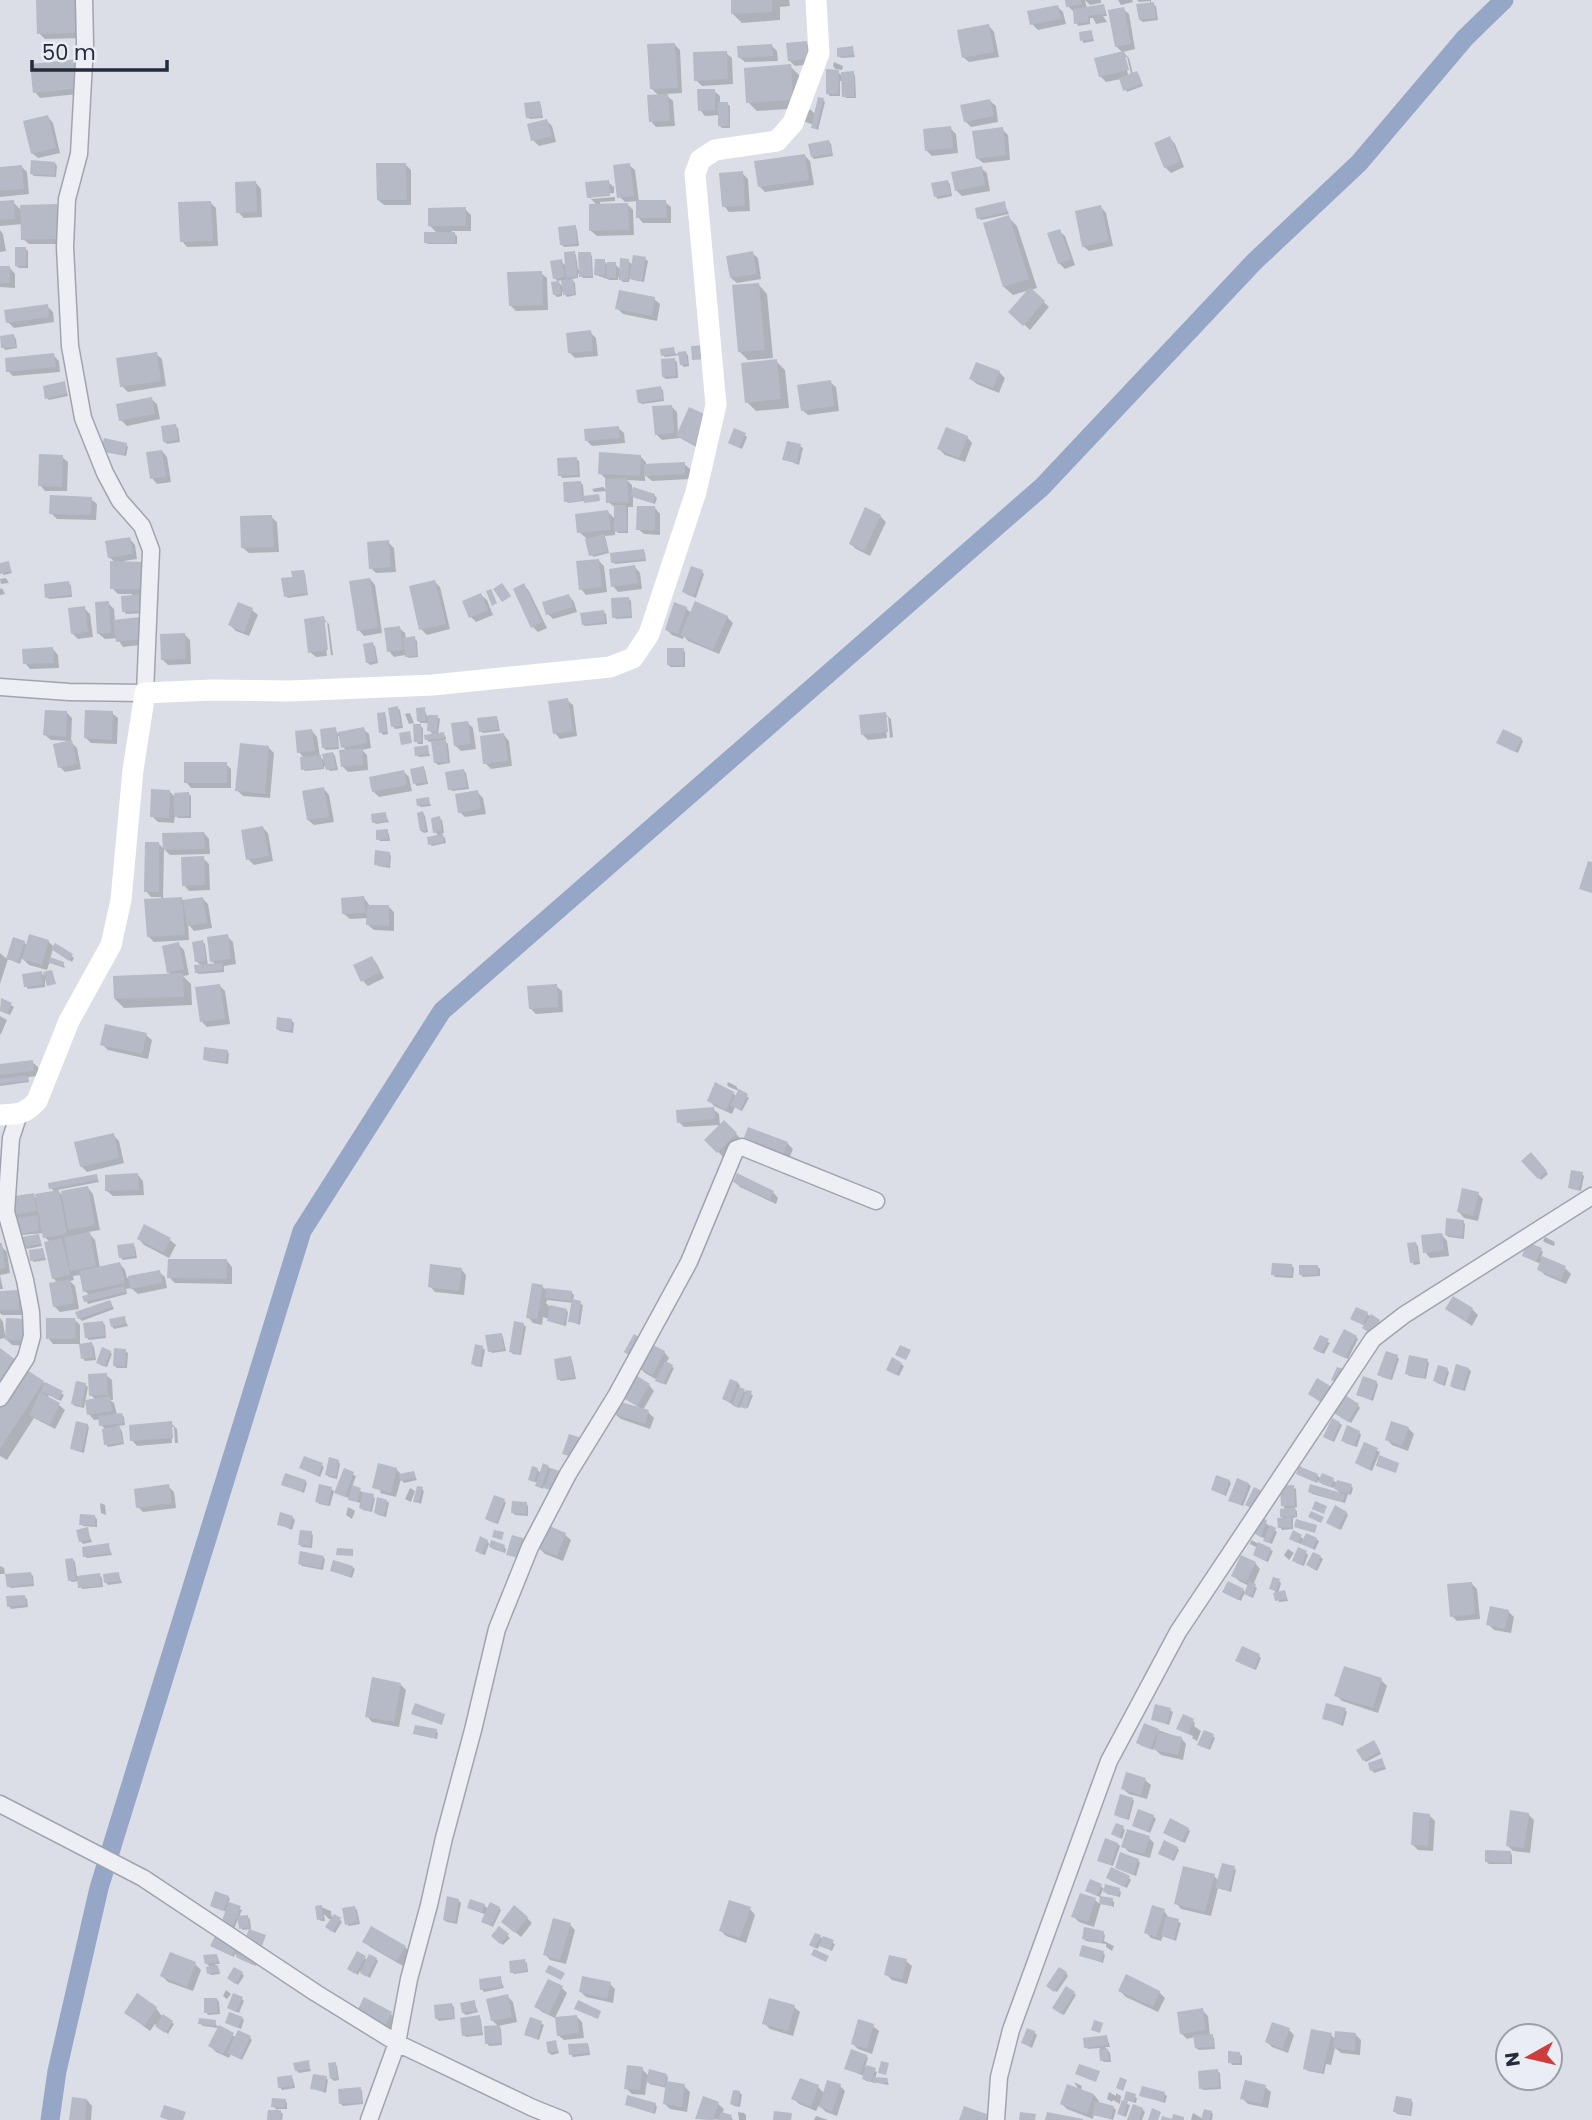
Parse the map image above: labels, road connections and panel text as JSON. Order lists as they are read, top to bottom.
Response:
{
  "scale_bar": "50 m",
  "north": "left"
}
